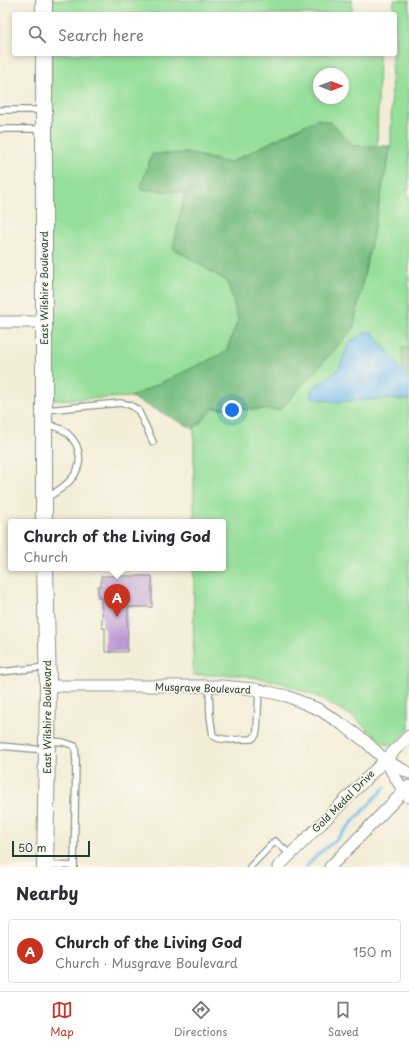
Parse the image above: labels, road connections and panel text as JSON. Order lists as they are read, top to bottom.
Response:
{
  "streets": {
    "street": ["East Wilshire Boulevard", "Musgrave Boulevard", "Gold Medal Drive"]
  },
  "crossings": [
    ["East Wilshire Boulevard", "Musgrave Boulevard"],
    ["Musgrave Boulevard", "Gold Medal Drive"]
  ],
  "scale_bar": "50 m",
  "north": "right",
  "page": {
    "search": "Search here",
    "popup": ["Church of the Living God", "Church"],
    "pins": "A",
    "scale": "50 m",
    "heading": "Nearby",
    "list": [
      {
        "mark": "A",
        "name": "Church of the Living God",
        "note": "Church · Musgrave Boulevard",
        "value": "150 m"
      }
    ],
    "nav": ["Map", "Directions", "Saved"]
  }
}
